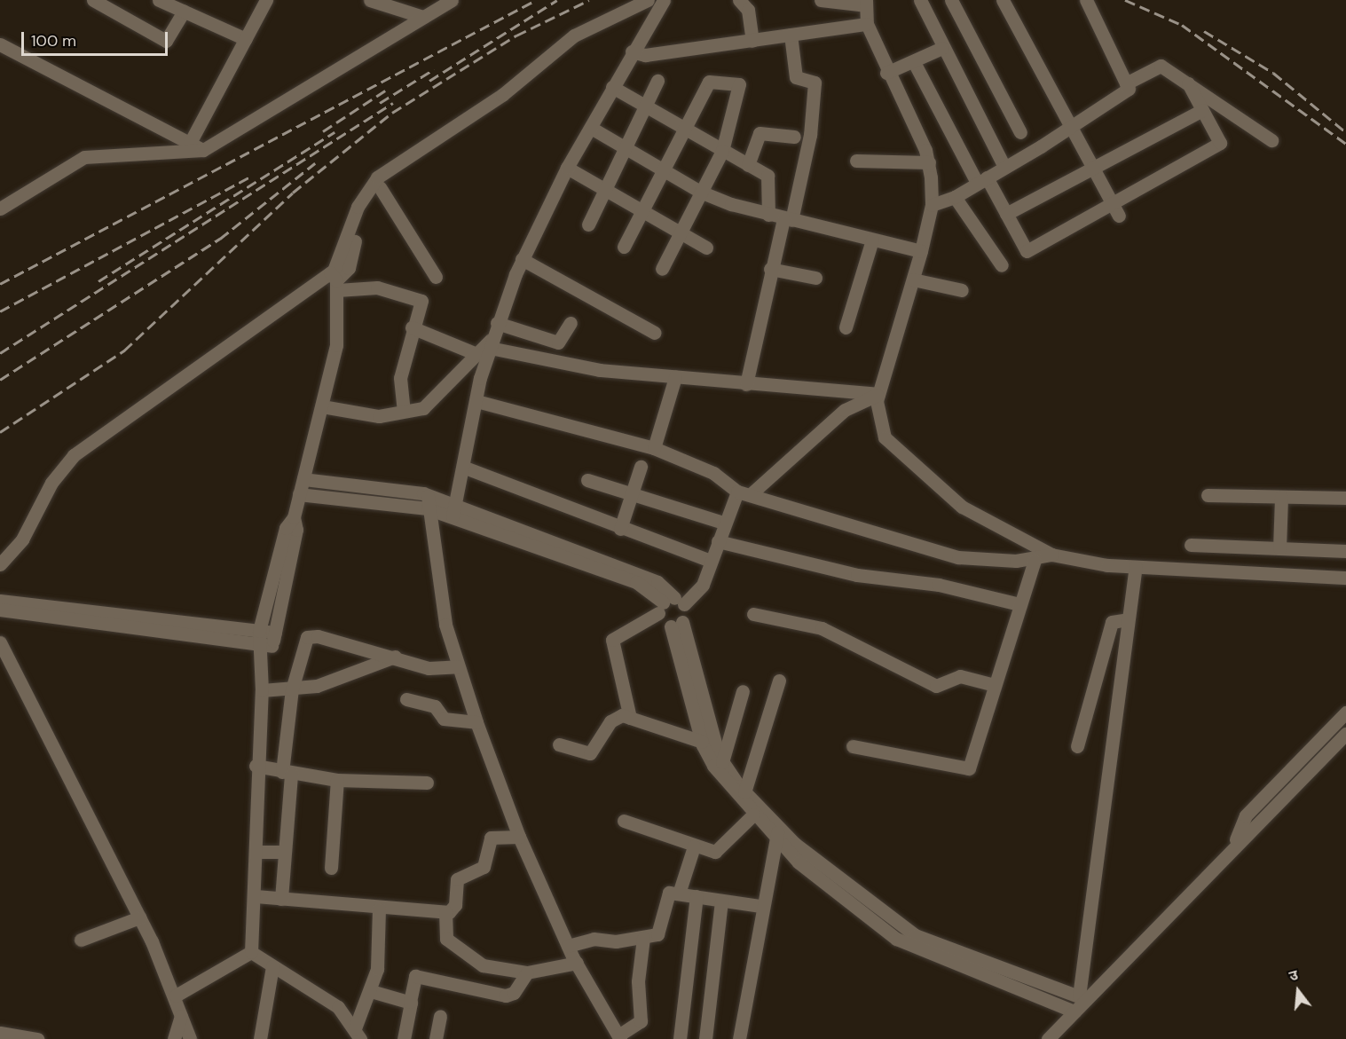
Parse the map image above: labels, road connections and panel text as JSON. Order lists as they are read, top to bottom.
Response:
{
  "scale_bar": "100 m",
  "north": "top"
}
